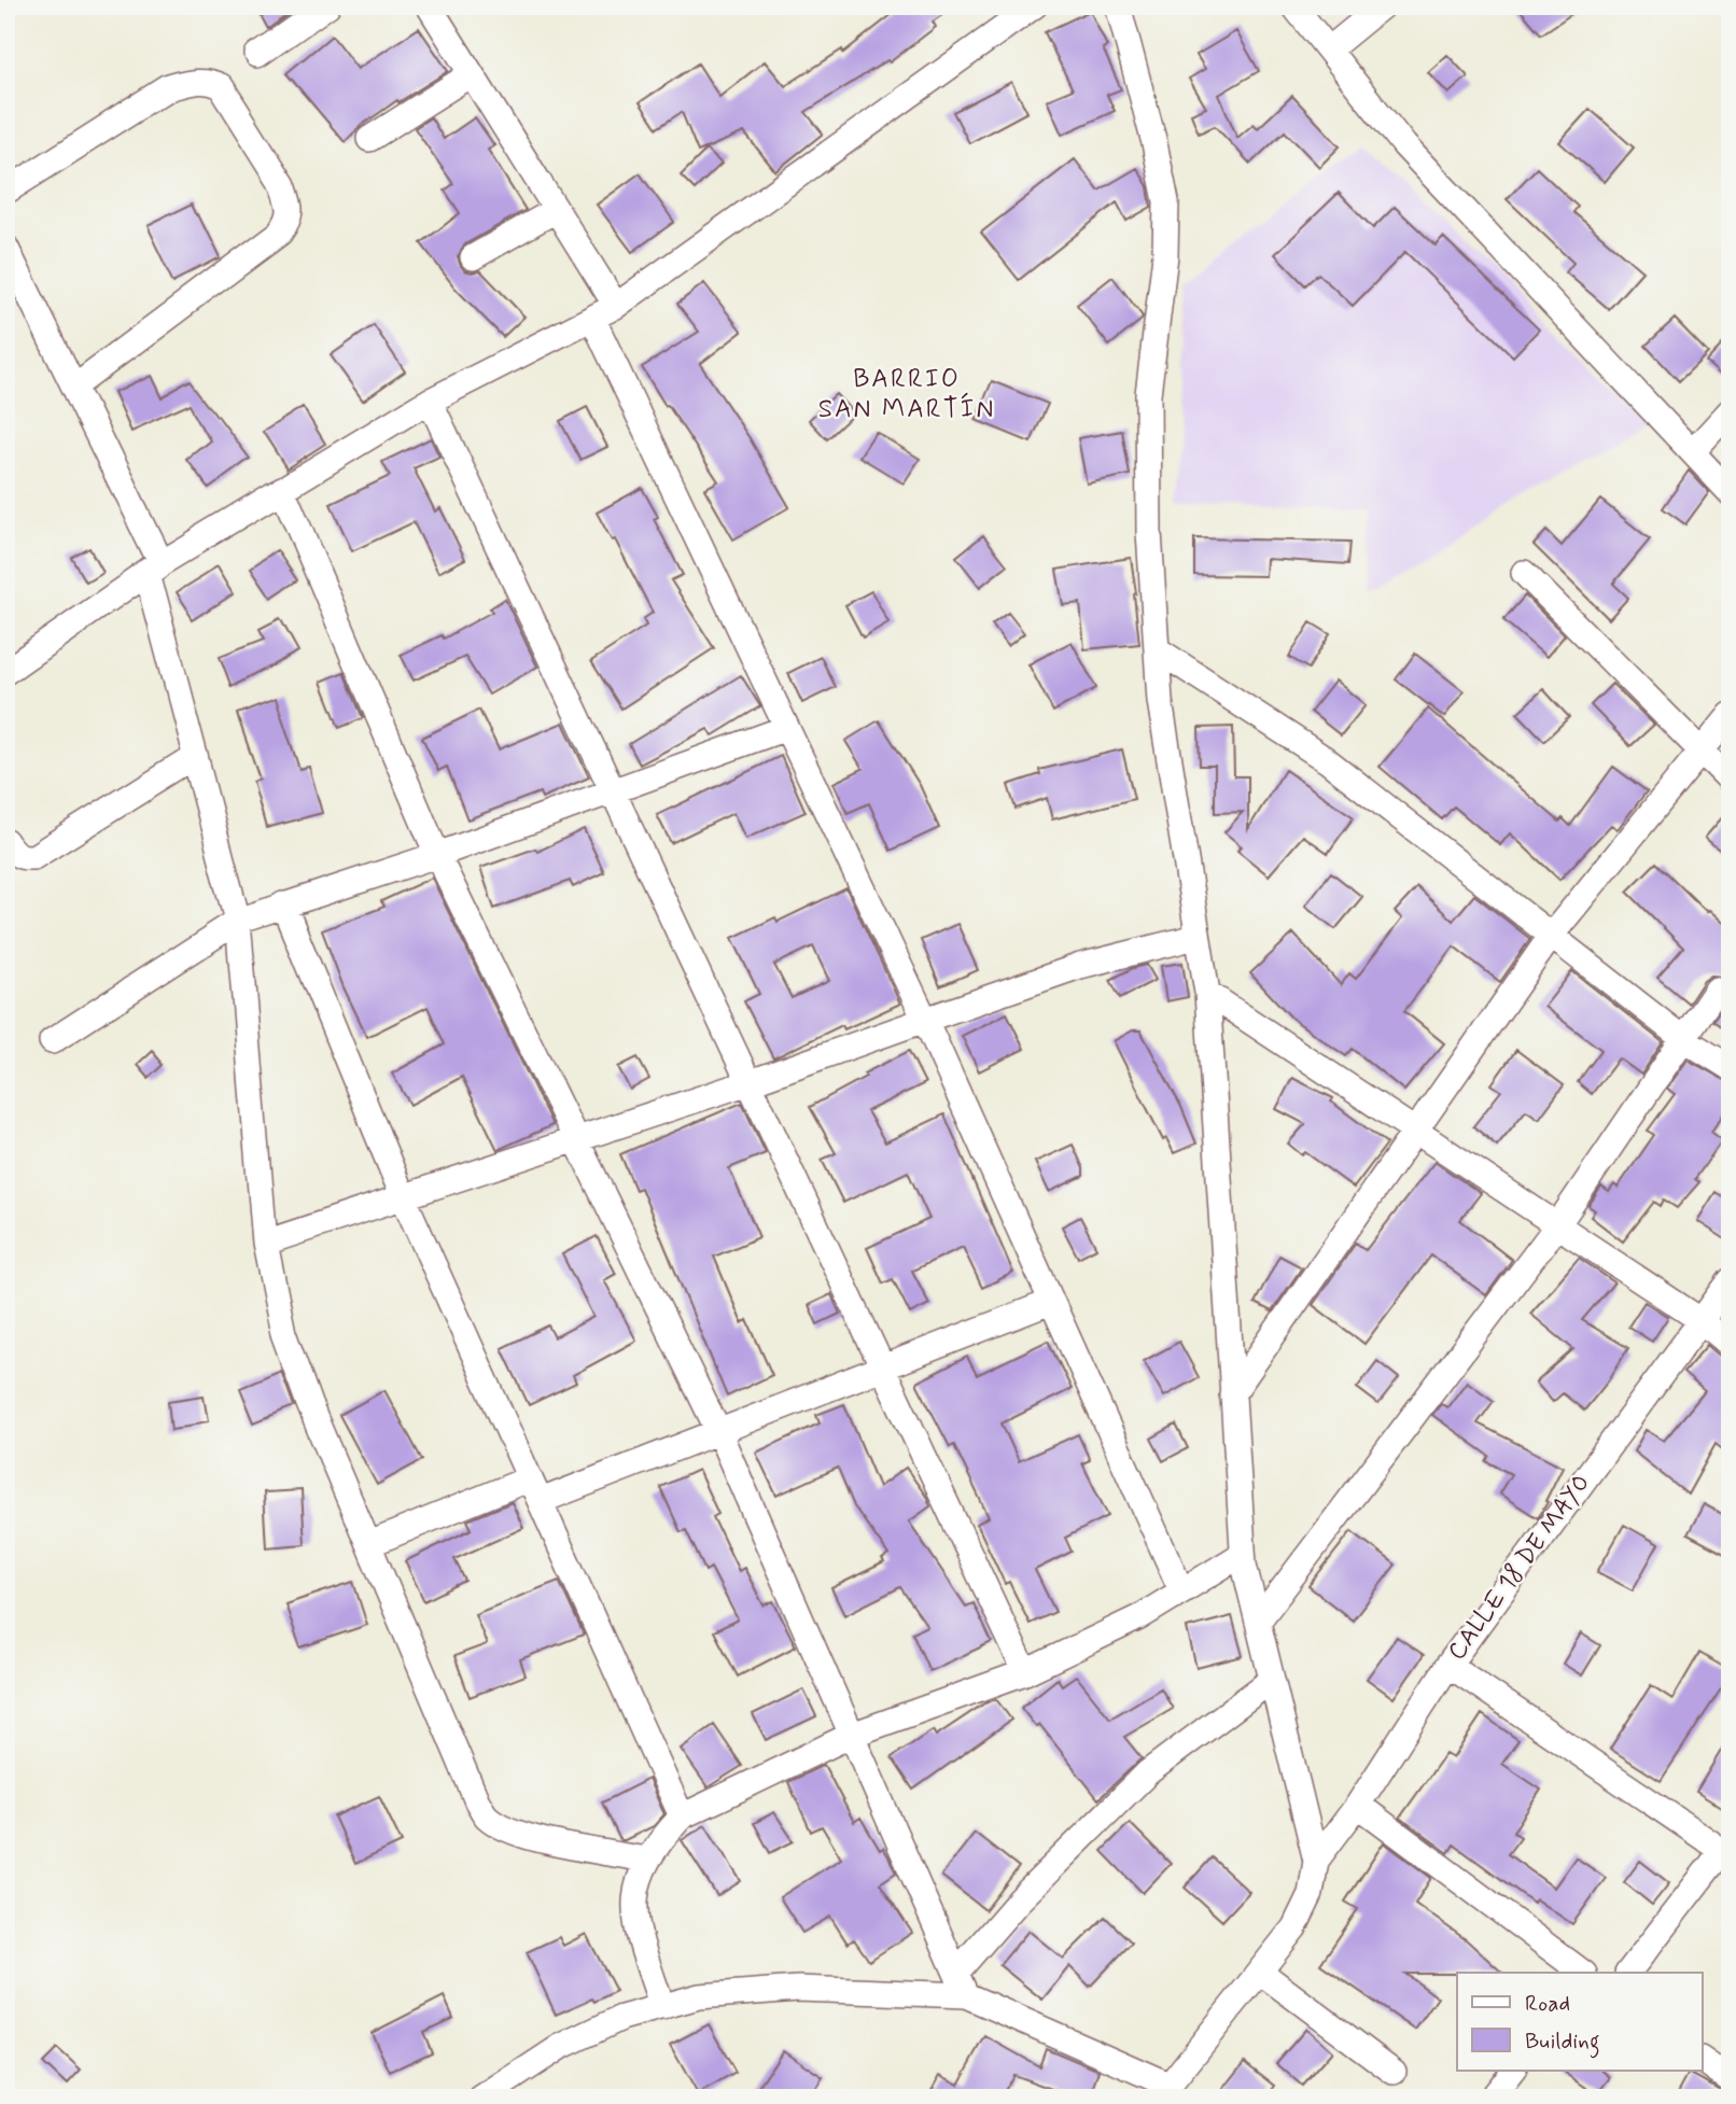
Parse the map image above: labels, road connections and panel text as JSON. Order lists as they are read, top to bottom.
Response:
{
  "streets": {
    "street": ["CALLE 18 DE MAYO"]
  },
  "districts": ["BARRIO SAN MARTÍN"],
  "legend": ["Road", "Building"]
}
